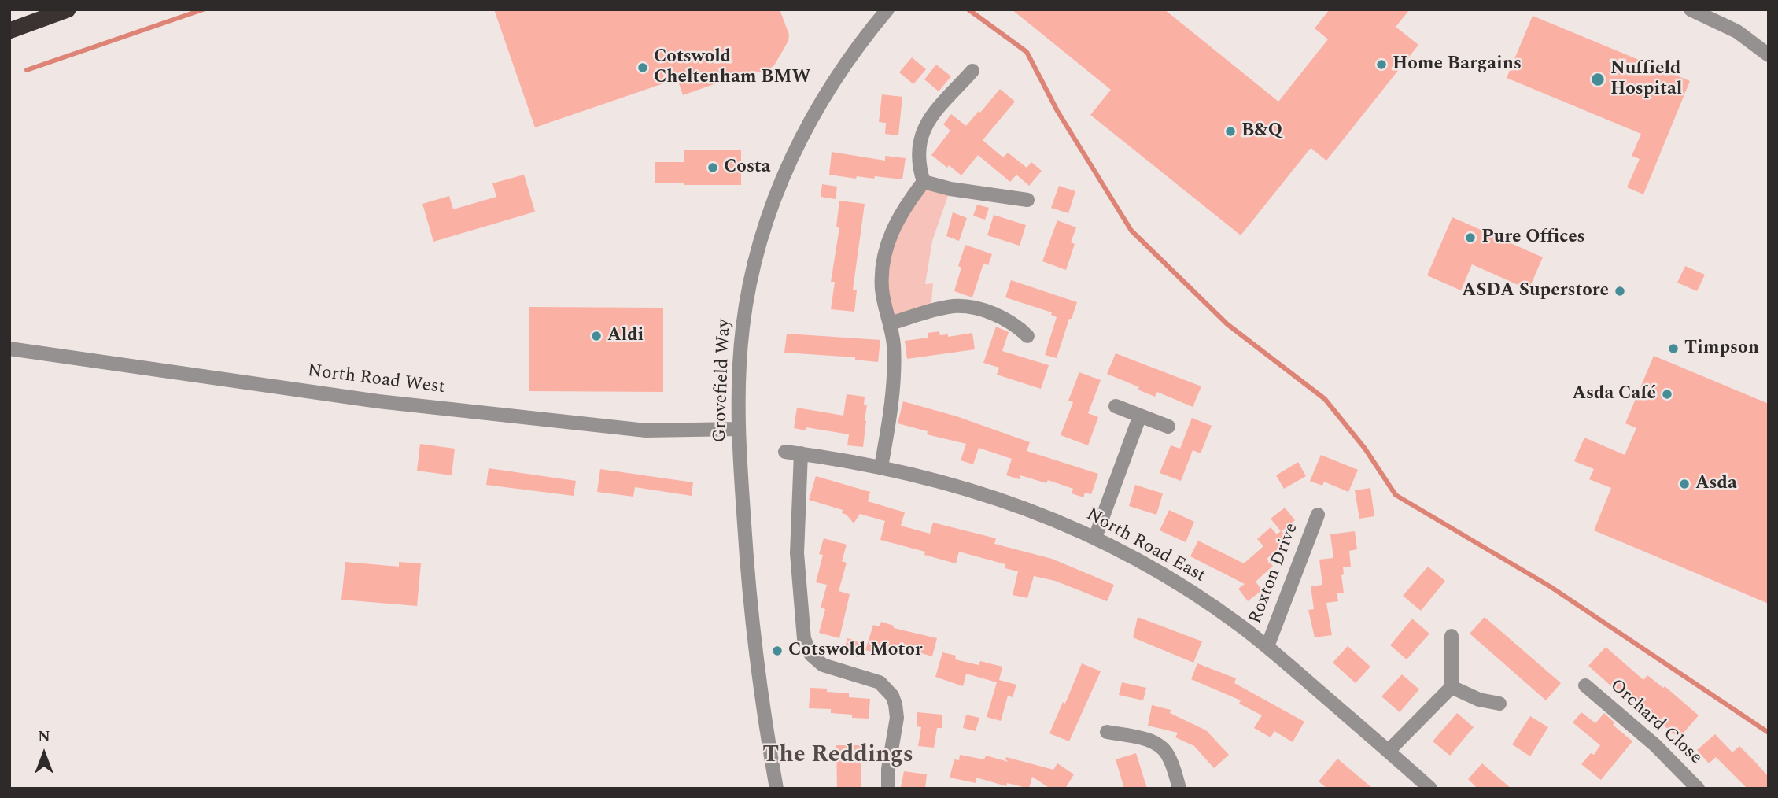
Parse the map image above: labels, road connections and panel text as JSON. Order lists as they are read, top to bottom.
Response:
{
  "streets": {
    "street": [
      "North Road West",
      "Grovefield Way",
      "North Road East",
      "Roxton Drive",
      "Orchard Close"
    ]
  },
  "crossings": [
    ["North Road West", "Grovefield Way"],
    ["North Road East", "Roxton Drive"]
  ],
  "districts": ["The Reddings"],
  "places": [
    "Home Bargains",
    "Cotswold Cheltenham BMW",
    "Nuffield Hospital",
    "B&Q",
    "Costa",
    "Pure Offices",
    "ASDA Superstore",
    "Aldi",
    "Timpson",
    "Asda Café",
    "Asda",
    "Cotswold Motor"
  ],
  "north": "top"
}
